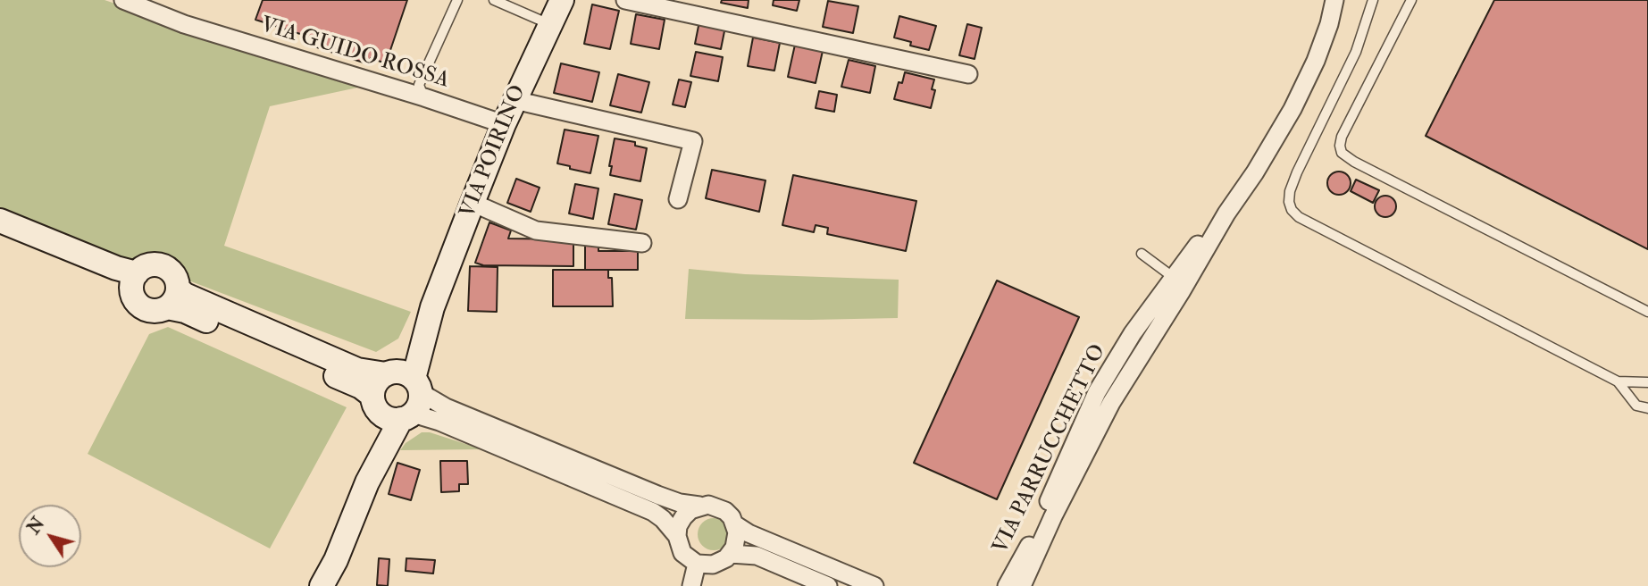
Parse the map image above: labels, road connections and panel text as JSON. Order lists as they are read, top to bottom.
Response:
{
  "streets": {
    "street": ["VIA GUIDO ROSSA", "VIA POIRINO", "VIA PARRUCCHETTO"]
  },
  "crossings": [
    ["VIA GUIDO ROSSA", "VIA POIRINO"]
  ],
  "north": "top left"
}
